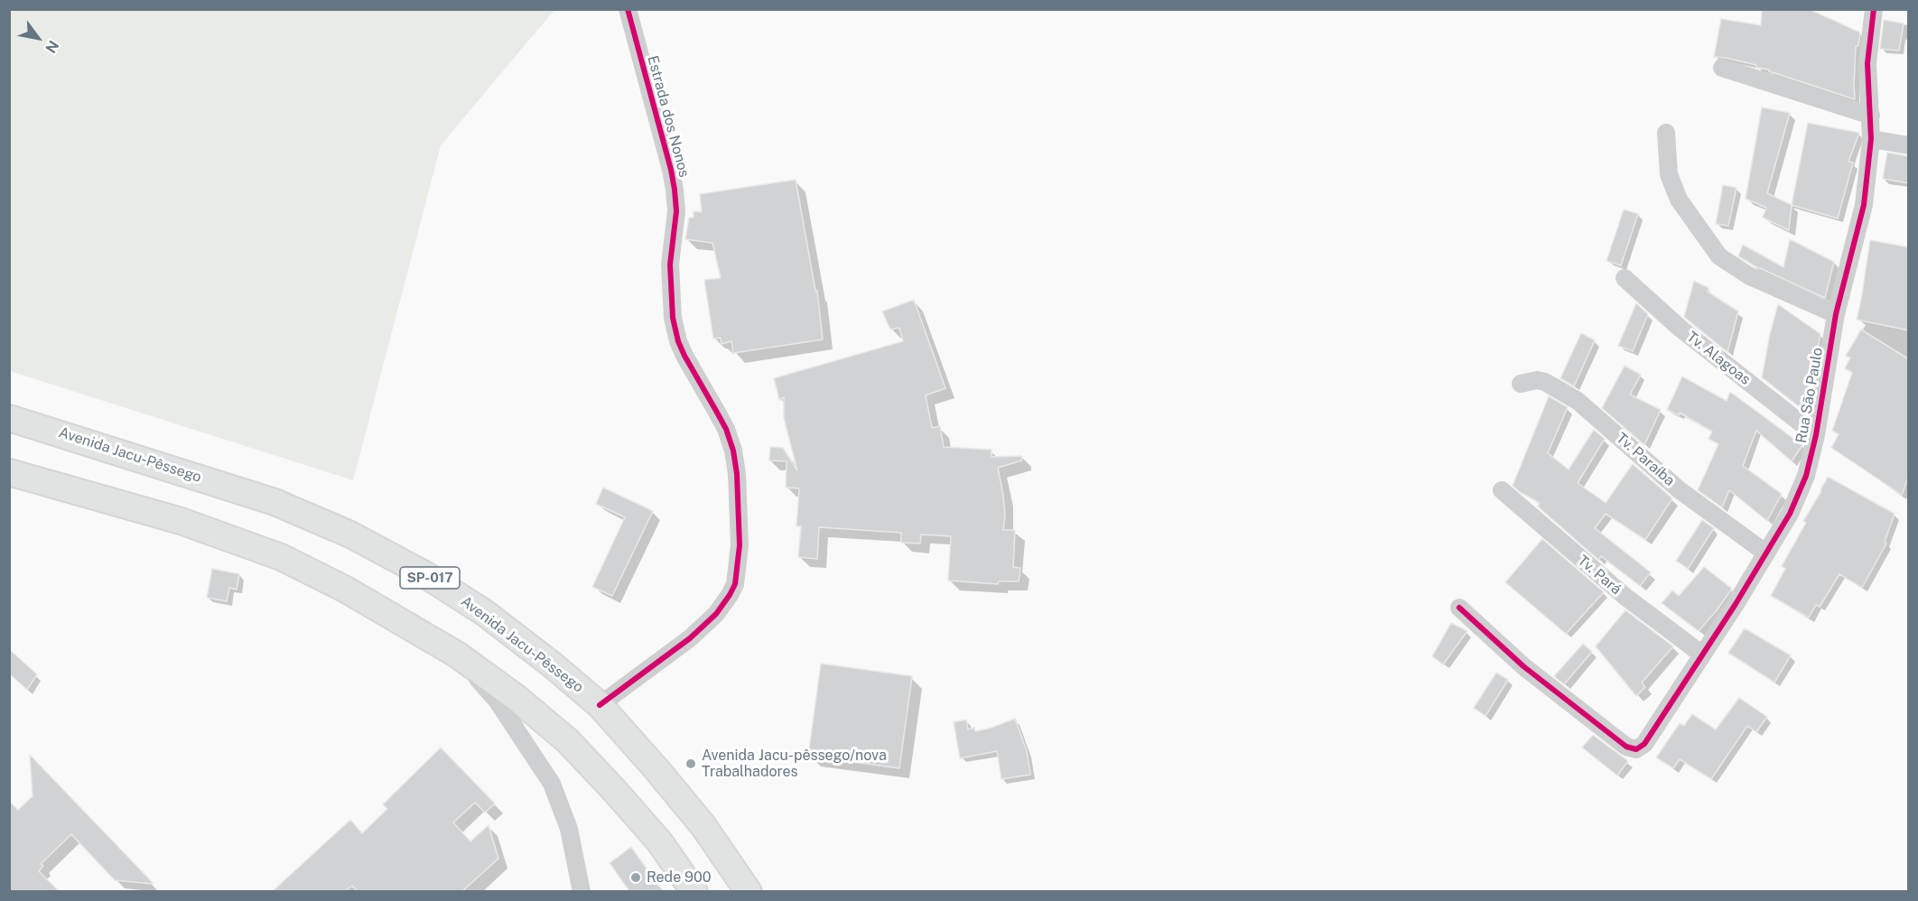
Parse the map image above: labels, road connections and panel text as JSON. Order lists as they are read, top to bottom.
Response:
{
  "streets": {
    "highway": ["Avenida Jacu-Pêssego", "SP-017"],
    "street": [
      "Estrada dos Nonos",
      "Tv. Alagoas",
      "Rua São Paulo",
      "Tv. Paraíba",
      "Tv. Pará"
    ]
  },
  "crossings": [
    ["Estrada dos Nonos", "Avenida Jacu-Pêssego"],
    ["Tv. Alagoas", "Rua São Paulo"],
    ["Rua São Paulo", "Tv. Paraíba"],
    ["Rua São Paulo", "Tv. Pará"]
  ],
  "places": ["Avenida Jacu-pêssego/nova Trabalhadores", "Rede 900"],
  "north": "bottom right"
}
